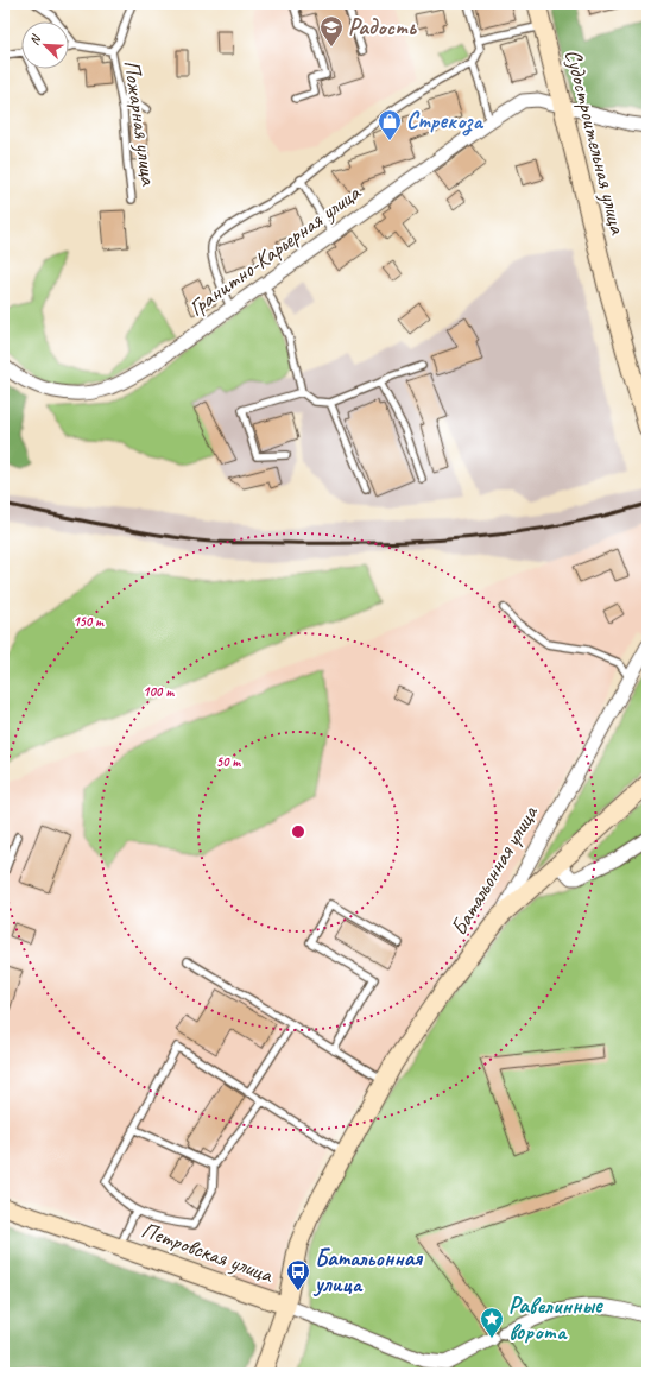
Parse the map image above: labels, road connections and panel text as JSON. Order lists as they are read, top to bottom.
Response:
{
  "streets": {
    "street": [
      "Судостроительная улица",
      "Гранитно-Карьерная улица",
      "Батальонная улица",
      "Петровская улица"
    ],
    "lane": ["Пожарная улица"]
  },
  "crossings": [
    ["Судостроительная улица", "Гранитно-Карьерная улица"],
    ["Батальонная улица", "Петровская улица"]
  ],
  "places": {
    "school or university": ["Радость"],
    "shop": ["Стрекоза"],
    "bus stop": ["Батальонная улица"],
    "place": ["Равелинные ворота"]
  },
  "north": "top left",
  "rings": ["150 m", "100 m", "50 m"]
}
